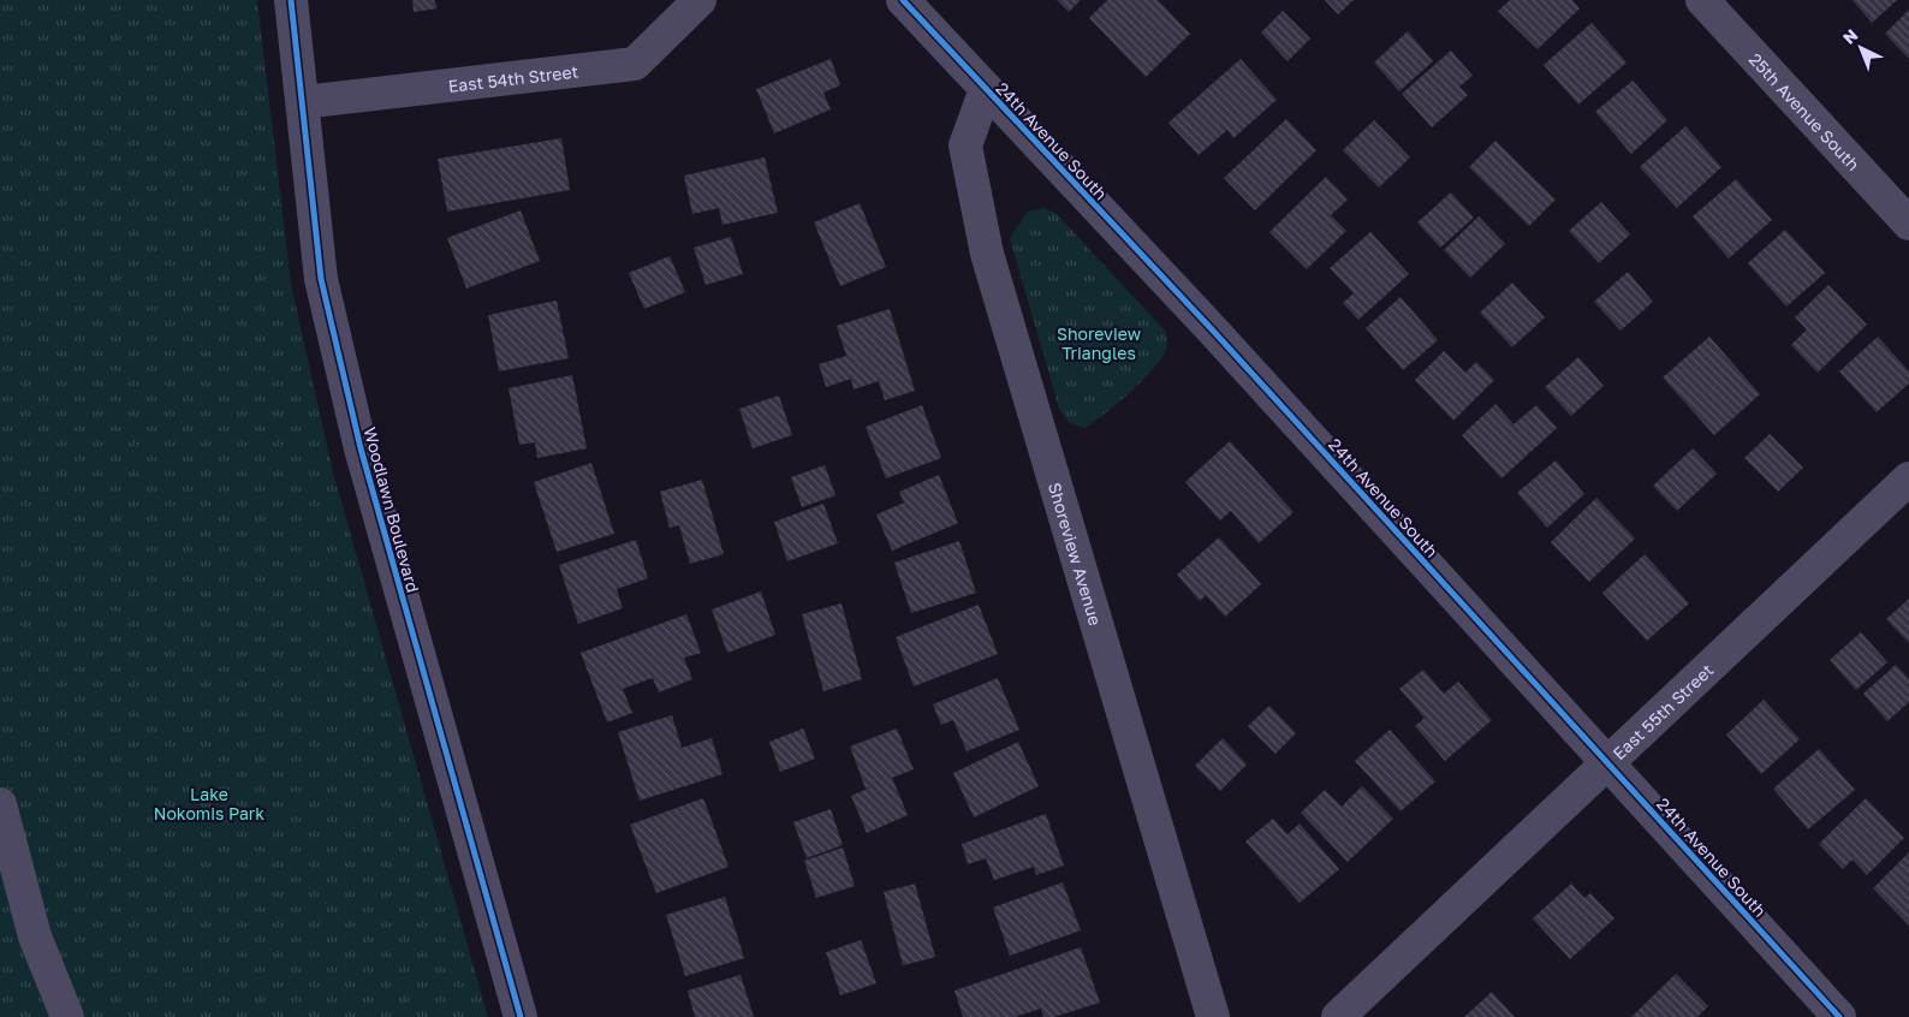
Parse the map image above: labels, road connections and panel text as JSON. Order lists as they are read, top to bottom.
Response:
{
  "streets": {
    "street": [
      "East 54th Street",
      "25th Avenue South",
      "24th Avenue South",
      "Woodlawn Boulevard",
      "Shoreview Avenue",
      "East 55th Street"
    ]
  },
  "crossings": [
    ["East 54th Street", "Woodlawn Boulevard"],
    ["24th Avenue South", "Shoreview Avenue"],
    ["24th Avenue South", "East 55th Street"]
  ],
  "parks": ["Shoreview Triangles", "Lake Nokomis Park"],
  "north": "top left"
}
